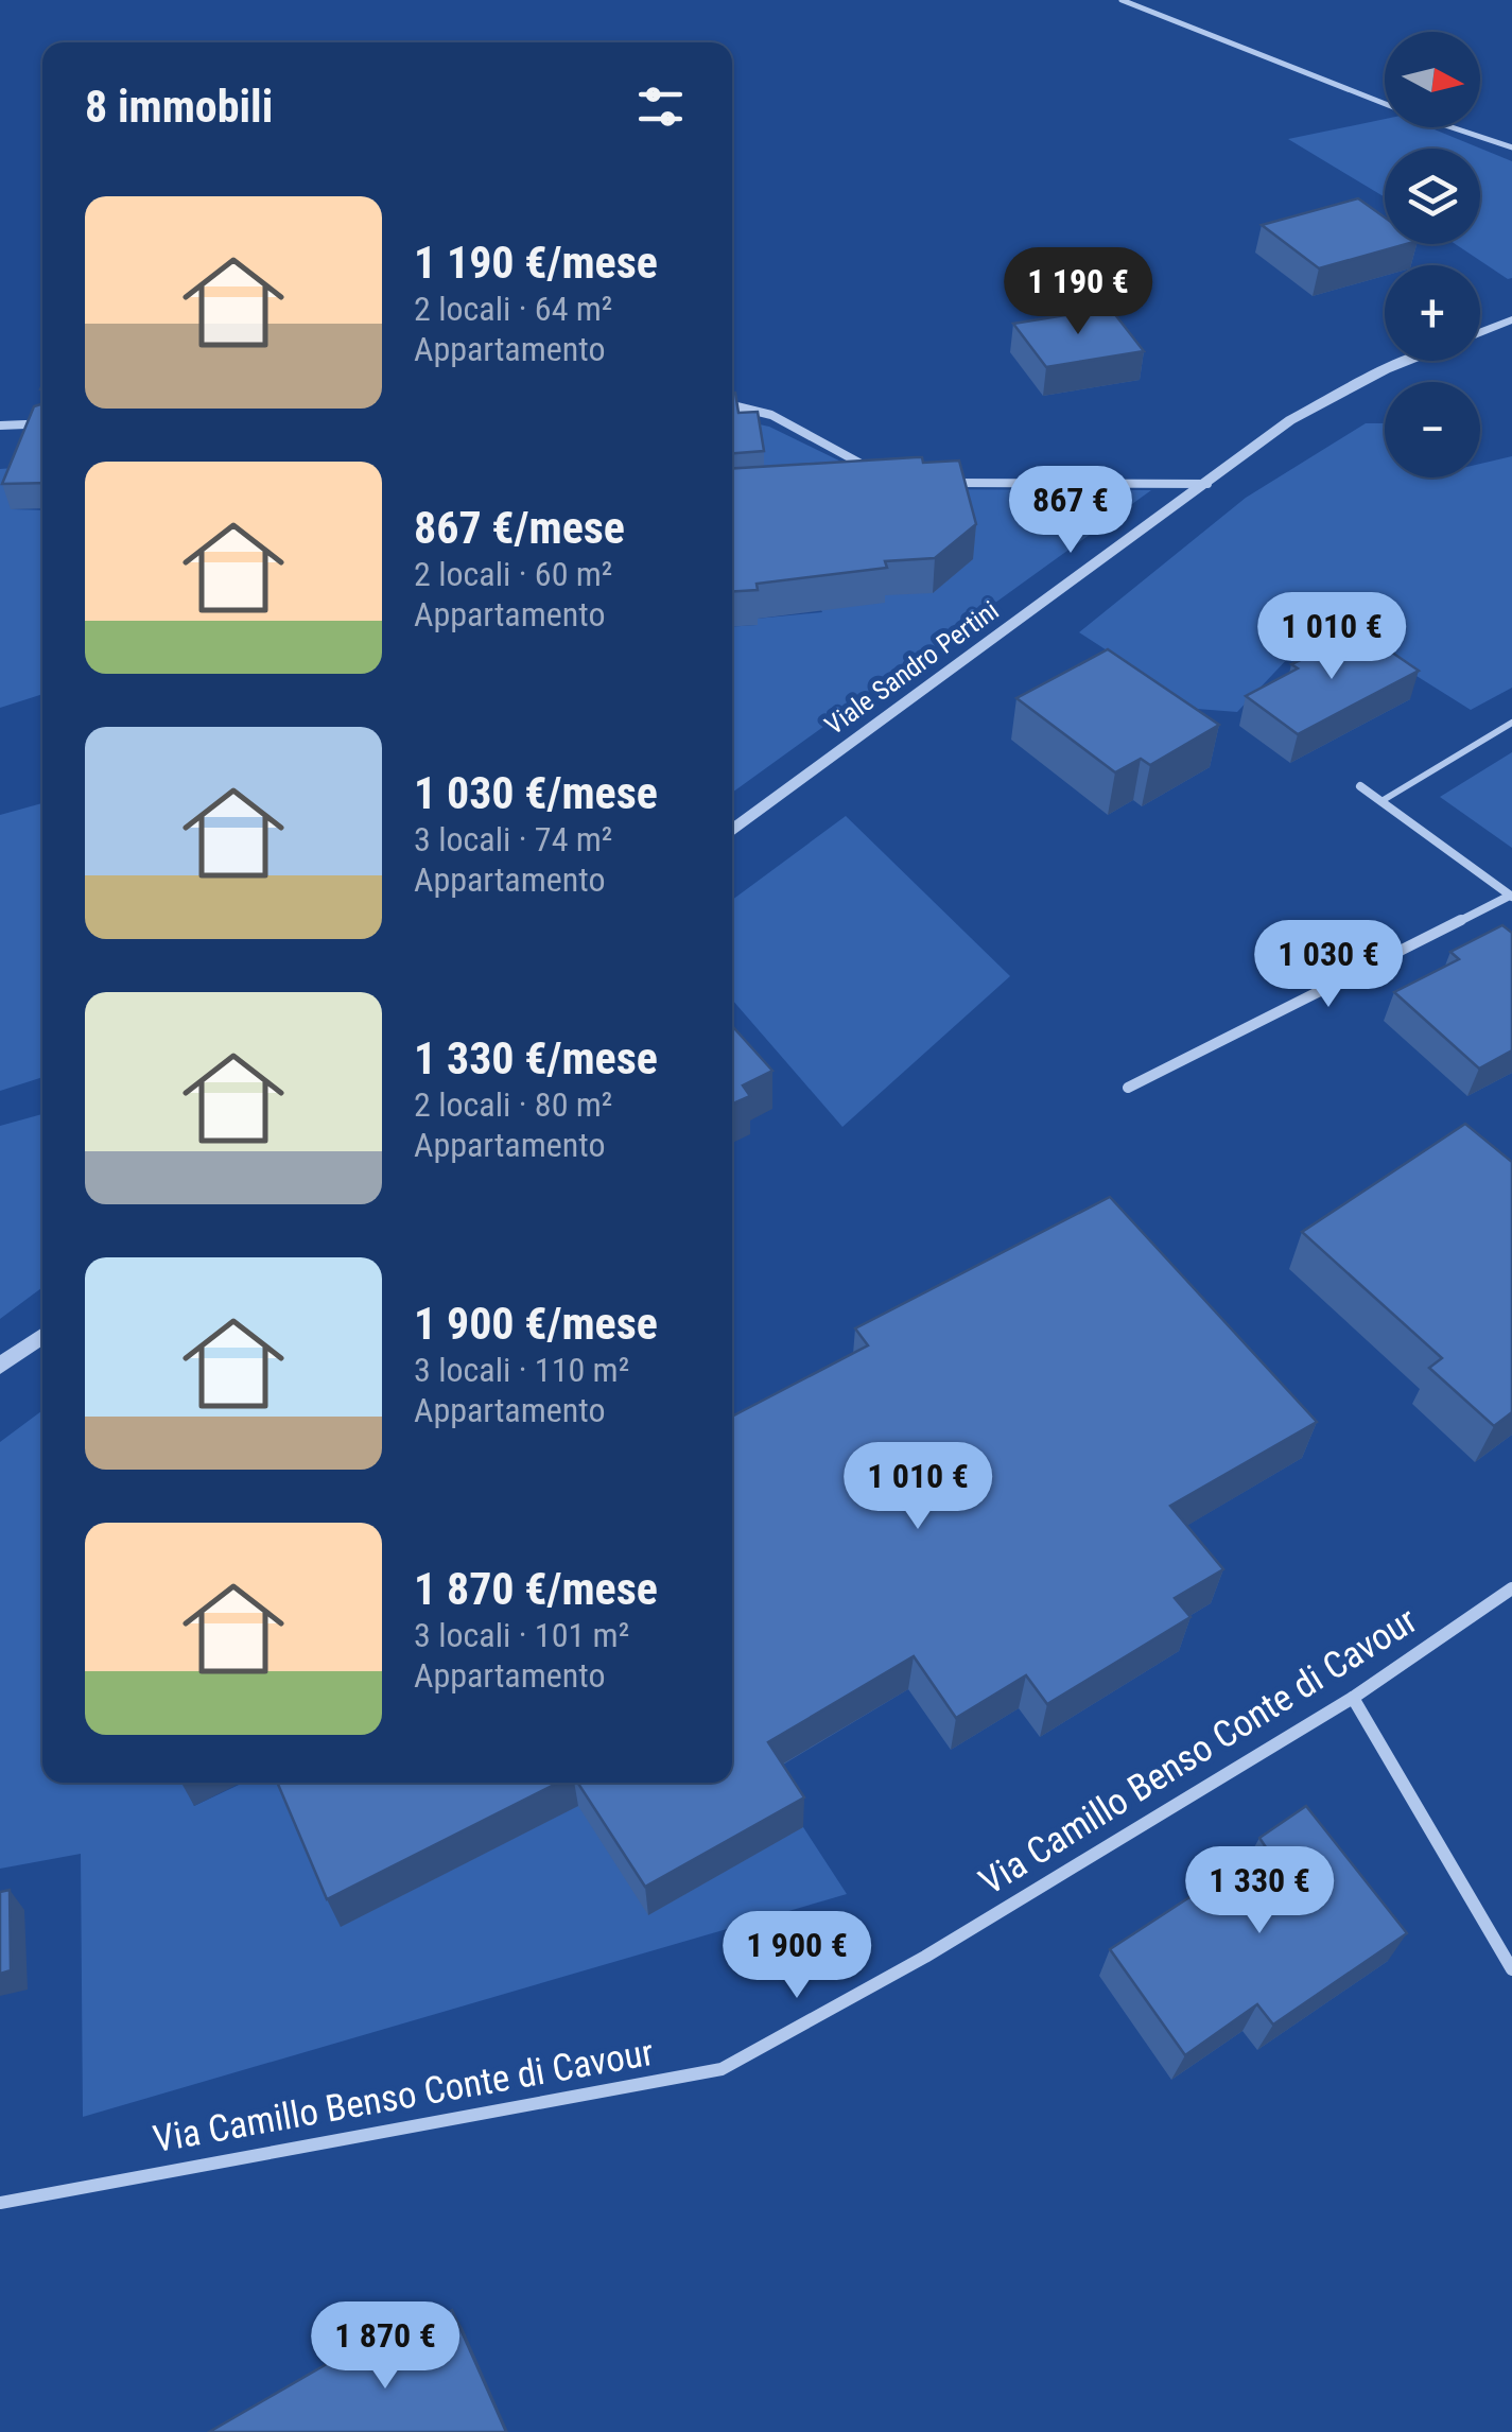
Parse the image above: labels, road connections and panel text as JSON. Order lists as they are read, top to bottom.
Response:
{
  "streets": {
    "street": ["Viale Sandro Pertini", "Via Camillo Benso Conte di Cavour"]
  },
  "north": "right",
  "page": {
    "map_buttons": ["+", "−"],
    "heading": "8 immobili",
    "list": [
      {
        "name": "1 190 €/mese",
        "note": "2 locali · 64 m² · Appartamento"
      },
      {
        "name": "867 €/mese",
        "note": "2 locali · 60 m² · Appartamento"
      },
      {
        "name": "1 030 €/mese",
        "note": "3 locali · 74 m² · Appartamento"
      },
      {
        "name": "1 330 €/mese",
        "note": "2 locali · 80 m² · Appartamento"
      },
      {
        "name": "1 900 €/mese",
        "note": "3 locali · 110 m² · Appartamento"
      },
      {
        "name": "1 870 €/mese",
        "note": "3 locali · 101 m² · Appartamento"
      }
    ],
    "price": [
      "1 190 €",
      "867 €",
      "1 010 €",
      "1 030 €",
      "1 010 €",
      "1 330 €",
      "1 900 €",
      "1 870 €"
    ]
  }
}
